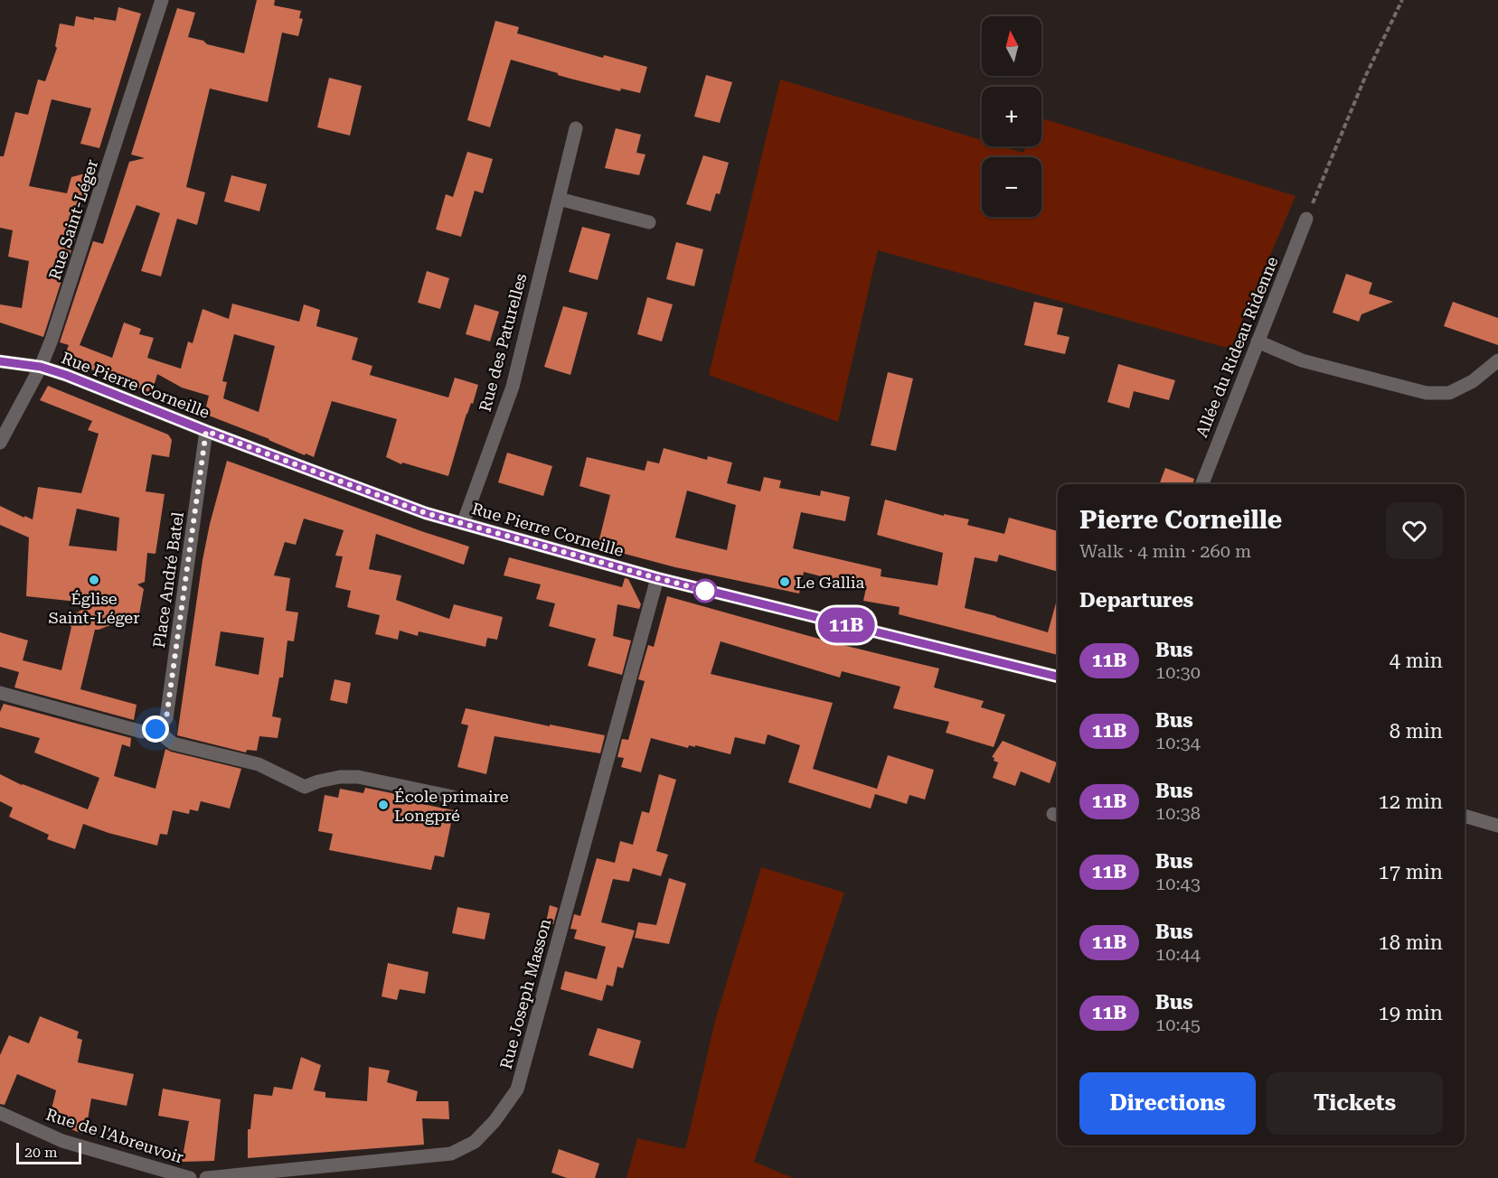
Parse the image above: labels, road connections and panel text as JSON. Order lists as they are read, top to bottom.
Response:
{
  "streets": {
    "street": [
      "Rue Saint-Léger",
      "Rue des Paturelles",
      "Allée du Rideau Ridenne",
      "Rue Pierre Corneille",
      "Place André Batel",
      "Rue Joseph Masson",
      "Rue de l'Abreuvoir"
    ]
  },
  "crossings": [
    ["Rue Saint-Léger", "Rue Pierre Corneille"],
    ["Rue des Paturelles", "Rue Pierre Corneille"],
    ["Rue Pierre Corneille", "Place André Batel"],
    ["Rue Pierre Corneille", "Rue Joseph Masson"]
  ],
  "places": ["Église Saint-Léger", "Le Gallia", "École primaire Longpré"],
  "lines": ["bus line 11B"],
  "scale_bar": "20 m",
  "north": "top",
  "page": {
    "on_map": "11B",
    "map_buttons": ["+", "−"],
    "heading": [
      ["Pierre Corneille", "Walk · 4 min · 260 m"],
      "Departures"
    ],
    "list": [
      {
        "mark": "11B",
        "name": "Bus",
        "note": "10:30",
        "value": "4 min"
      },
      {
        "mark": "11B",
        "name": "Bus",
        "note": "10:34",
        "value": "8 min"
      },
      {
        "mark": "11B",
        "name": "Bus",
        "note": "10:38",
        "value": "12 min"
      },
      {
        "mark": "11B",
        "name": "Bus",
        "note": "10:43",
        "value": "17 min"
      },
      {
        "mark": "11B",
        "name": "Bus",
        "note": "10:44",
        "value": "18 min"
      },
      {
        "mark": "11B",
        "name": "Bus",
        "note": "10:45",
        "value": "19 min"
      }
    ],
    "buttons": ["Directions", "Tickets"],
    "scale": "20 m"
  }
}
